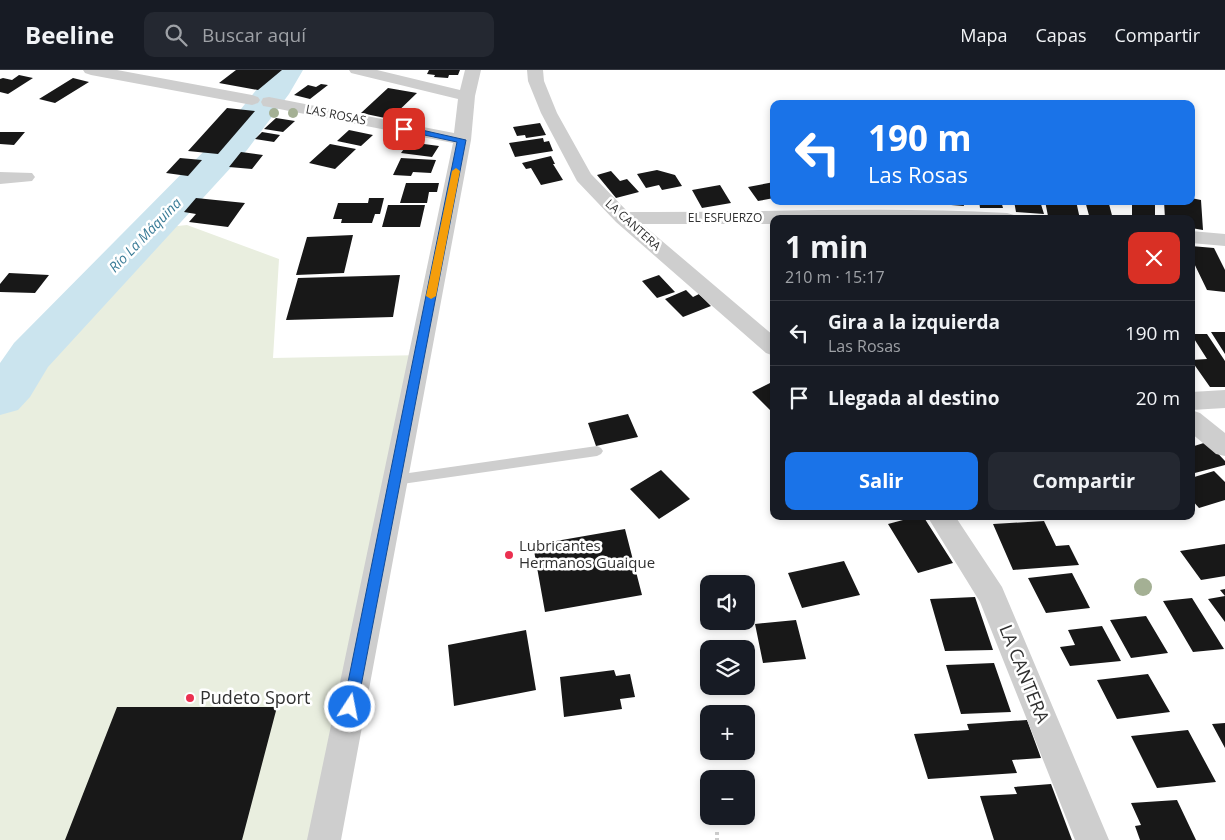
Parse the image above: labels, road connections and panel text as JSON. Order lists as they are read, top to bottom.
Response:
{
  "streets": {
    "street": ["LAS ROSAS", "EL ESFUERZO", "LA CANTERA"]
  },
  "crossings": [
    ["EL ESFUERZO", "LA CANTERA"]
  ],
  "water": ["Río La Máquina"],
  "places": ["Lubricantes Hermanos Guaique", "Pudeto Sport"],
  "page": {
    "header": "Beeline",
    "search": "Buscar aquí",
    "nav": ["Mapa", "Capas", "Compartir"],
    "turn": ["190 m", "Las Rosas"],
    "heading": ["1 min", "210 m · 15:17"],
    "list": [
      {
        "name": "Gira a la izquierda",
        "note": "Las Rosas",
        "value": "190 m"
      },
      {
        "name": "Llegada al destino",
        "value": "20 m"
      }
    ],
    "buttons": ["Salir", "Compartir"],
    "map_buttons": ["+", "−"]
  }
}
